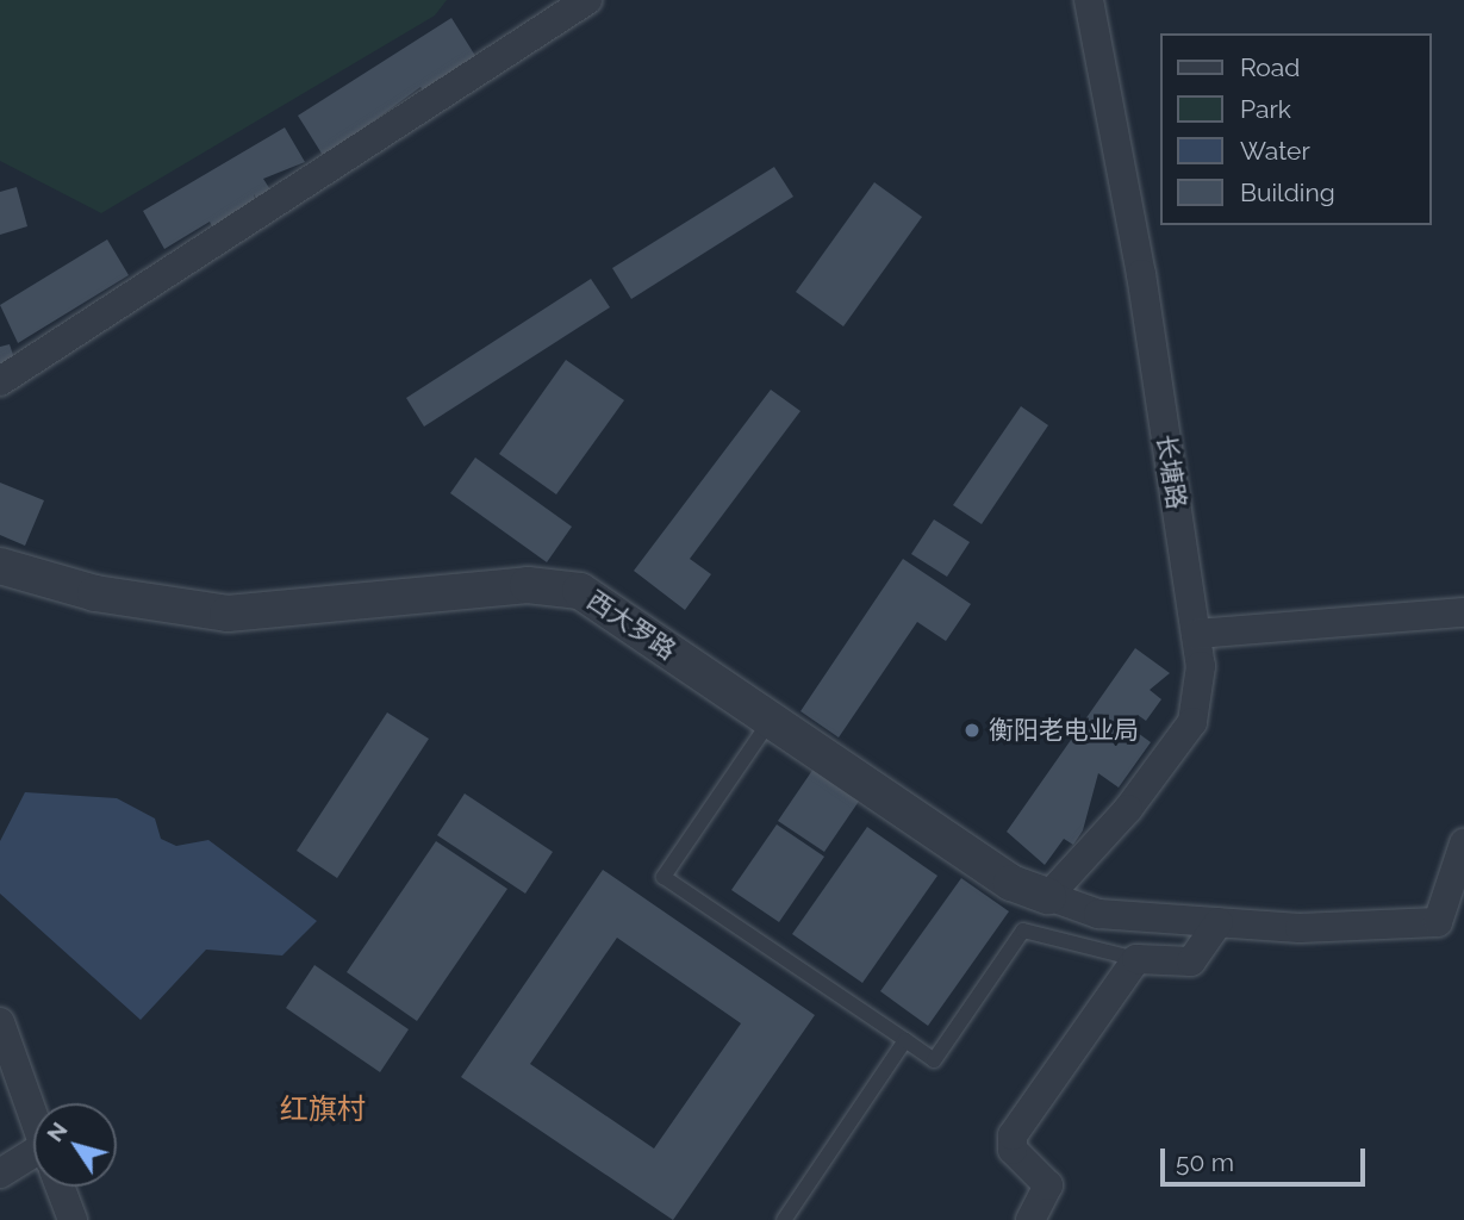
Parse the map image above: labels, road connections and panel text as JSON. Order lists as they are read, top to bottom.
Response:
{
  "streets": {
    "street": ["长塘路", "西大罗路"]
  },
  "crossings": [
    ["长塘路", "西大罗路"]
  ],
  "districts": ["红旗村"],
  "places": ["衡阳老电业局"],
  "legend": [
    "Road",
    "Park",
    "Water",
    "Building"
  ],
  "scale_bar": "50 m",
  "north": "top left"
}
